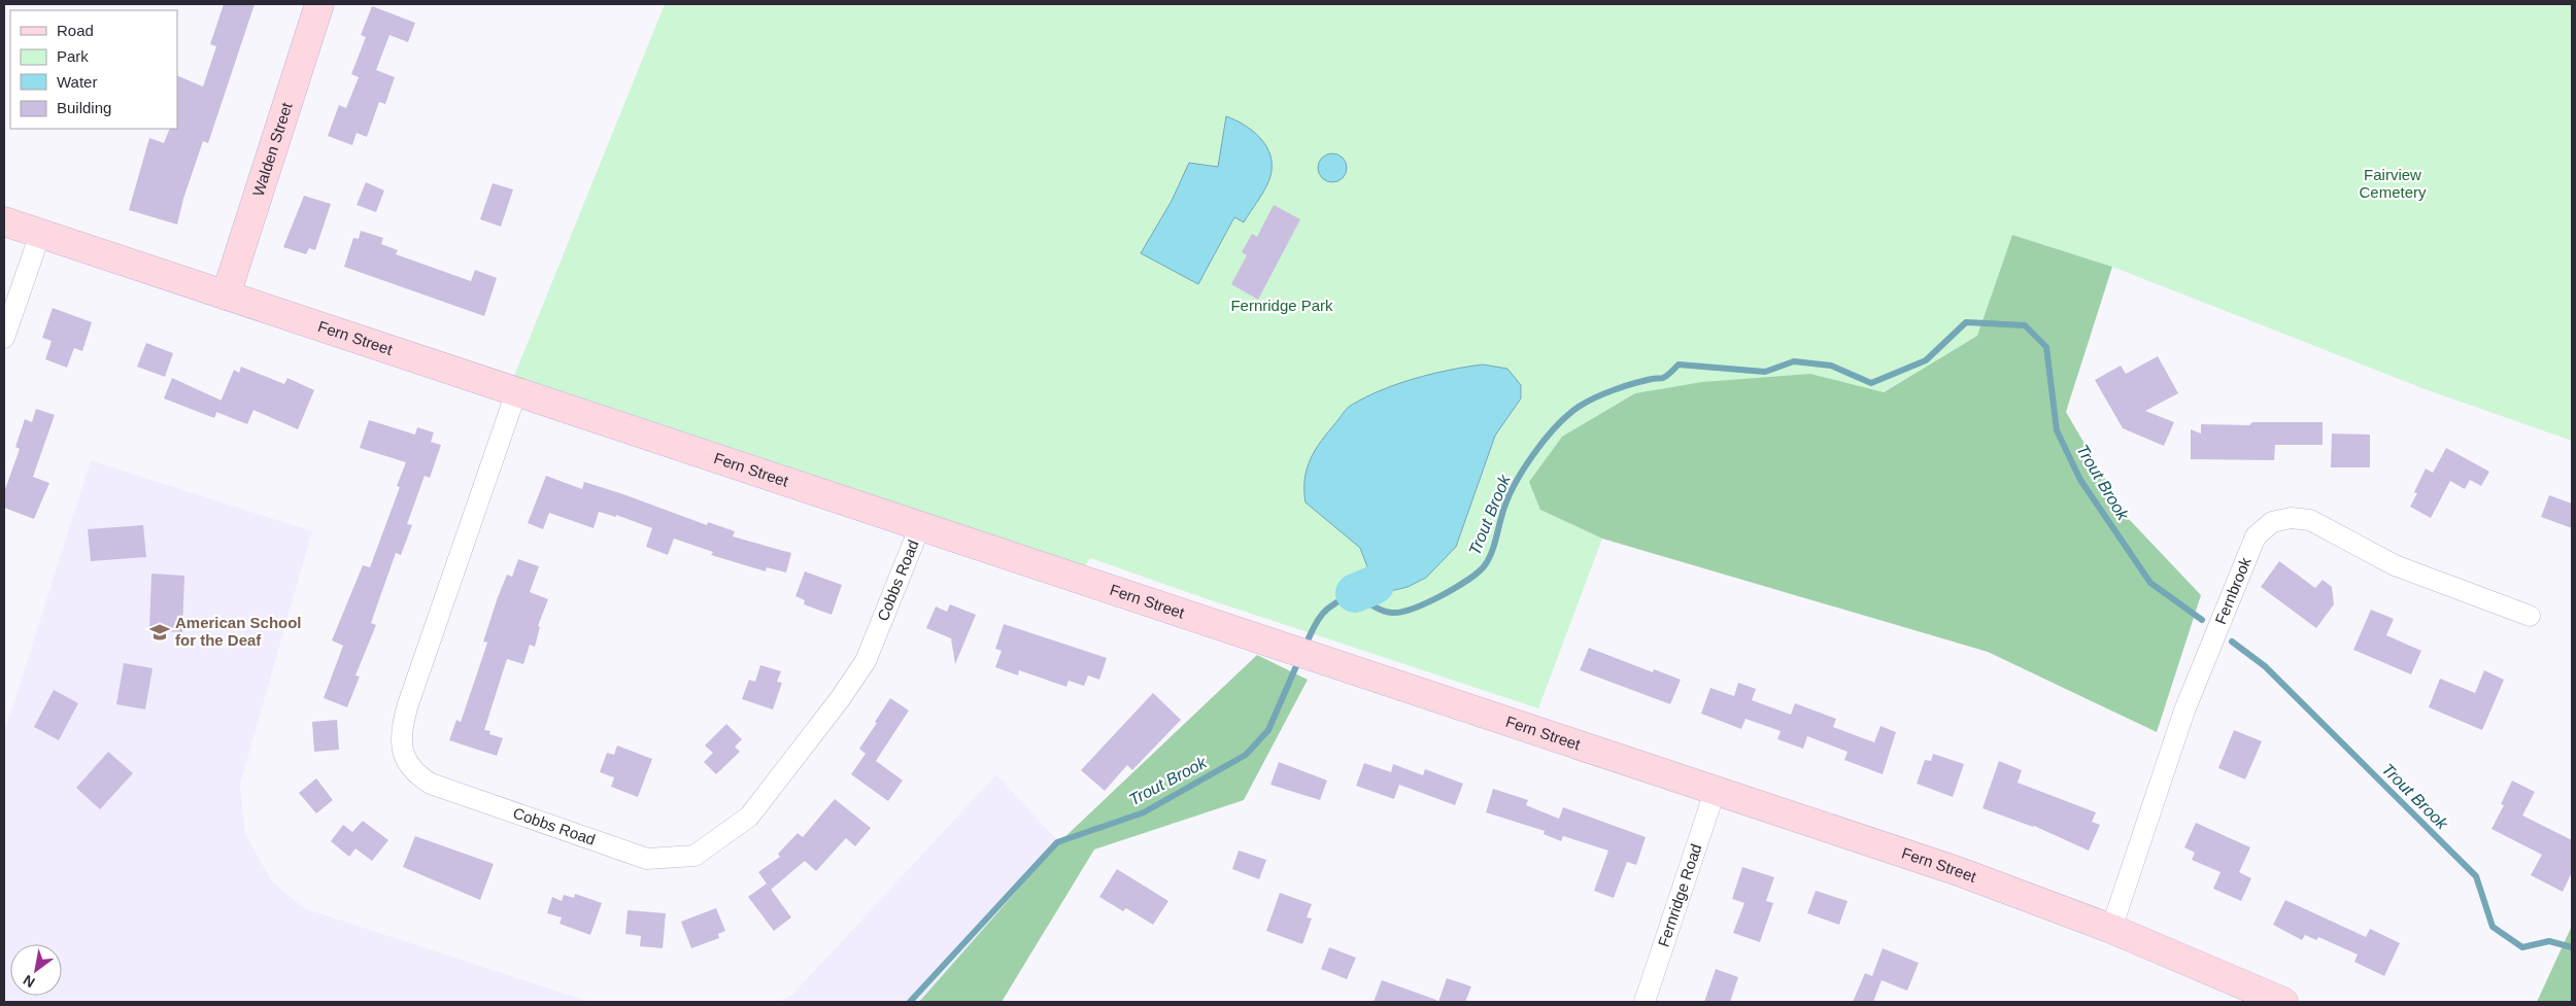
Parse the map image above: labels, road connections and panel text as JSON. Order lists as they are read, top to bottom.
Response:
{
  "streets": {
    "street": [
      "Walden Street",
      "Fern Street",
      "Cobbs Road",
      "Fernbrook",
      "Fernridge Road"
    ]
  },
  "crossings": [
    ["Walden Street", "Fern Street"],
    ["Fern Street", "Cobbs Road"],
    ["Fern Street", "Fernbrook"],
    ["Fern Street", "Fernridge Road"]
  ],
  "water": ["Trout Brook"],
  "parks": ["Fairview Cemetery", "Fernridge Park"],
  "places": {
    "school or university": ["American School for the Deaf"]
  },
  "legend": [
    "Road",
    "Park",
    "Water",
    "Building"
  ],
  "north": "bottom left"
}
